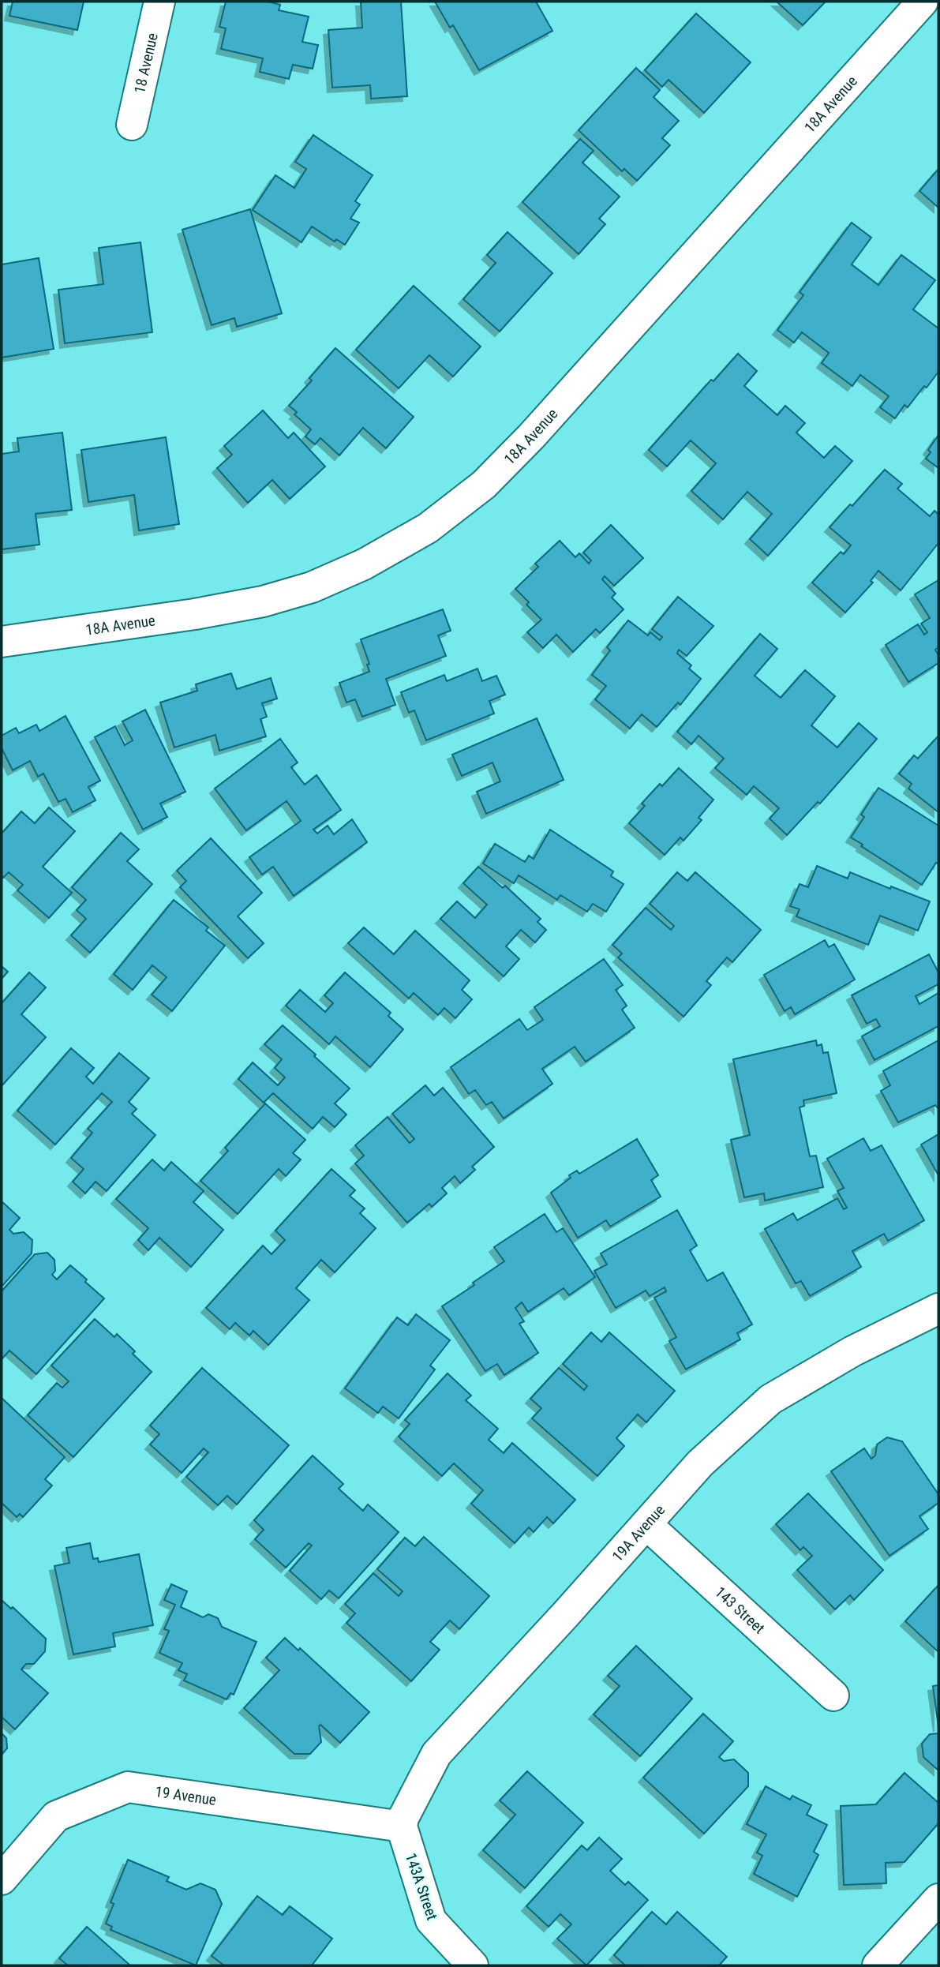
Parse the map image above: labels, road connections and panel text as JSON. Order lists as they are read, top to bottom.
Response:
{
  "streets": {
    "street": [
      "18 Avenue",
      "18A Avenue",
      "19A Avenue",
      "143 Street",
      "19 Avenue",
      "143A Street"
    ]
  },
  "crossings": [
    ["19A Avenue", "143 Street"],
    ["19A Avenue", "19 Avenue"],
    ["19A Avenue", "143A Street"],
    ["19 Avenue", "143A Street"]
  ]
}
